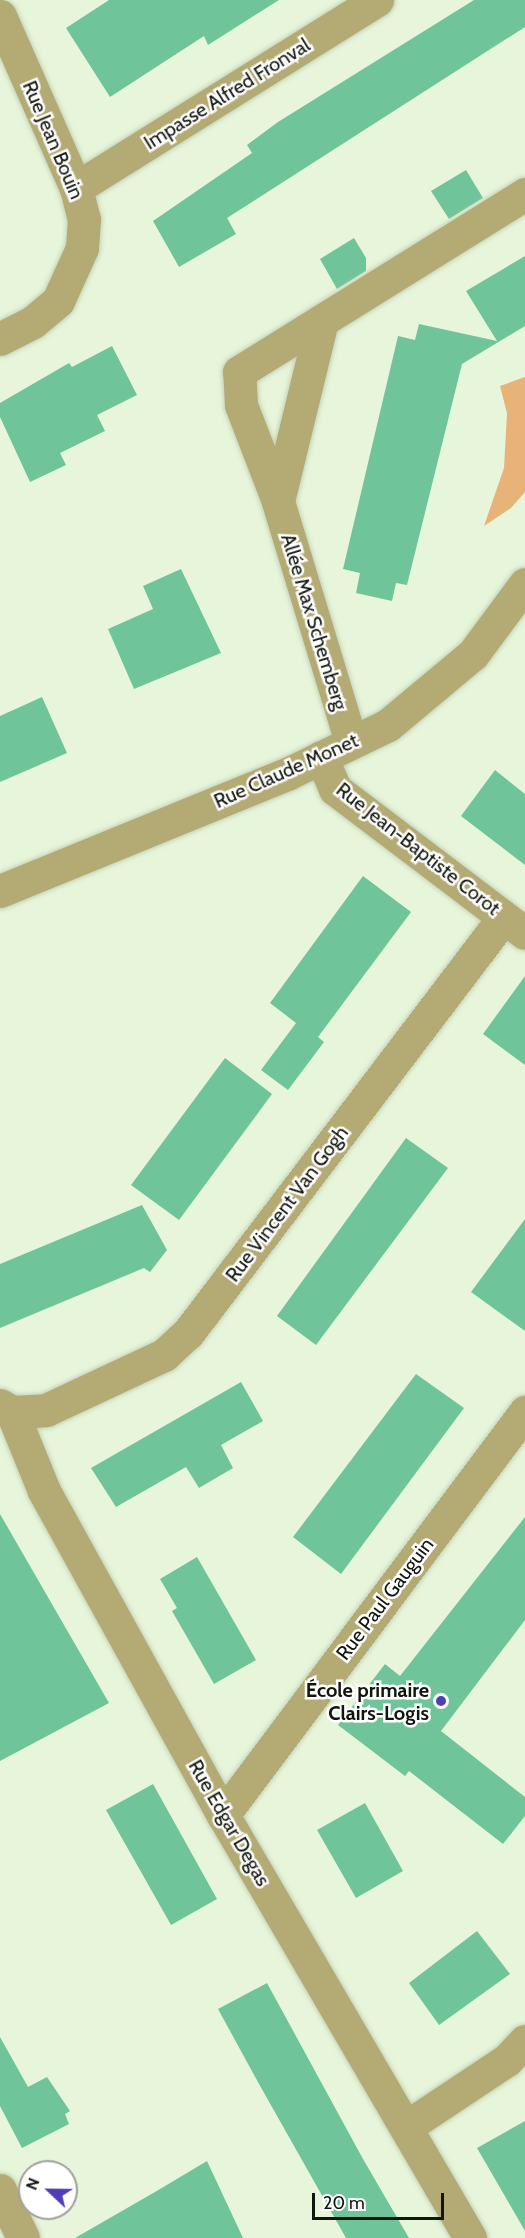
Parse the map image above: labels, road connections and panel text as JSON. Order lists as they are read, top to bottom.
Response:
{
  "streets": {
    "street": [
      "Impasse Alfred Fronval",
      "Rue Jean Bouin",
      "Allée Max Schemberg",
      "Rue Claude Monet",
      "Rue Jean-Baptiste Corot",
      "Rue Vincent Van Gogh",
      "Rue Paul Gauguin",
      "Rue Edgar Degas"
    ]
  },
  "crossings": [
    ["Impasse Alfred Fronval", "Rue Jean Bouin"],
    ["Allée Max Schemberg", "Rue Claude Monet"],
    ["Rue Claude Monet", "Rue Jean-Baptiste Corot"],
    ["Rue Jean-Baptiste Corot", "Rue Vincent Van Gogh"],
    ["Rue Vincent Van Gogh", "Rue Edgar Degas"],
    ["Rue Paul Gauguin", "Rue Edgar Degas"]
  ],
  "places": ["École primaire Clairs-Logis"],
  "scale_bar": "20 m",
  "north": "left"
}
